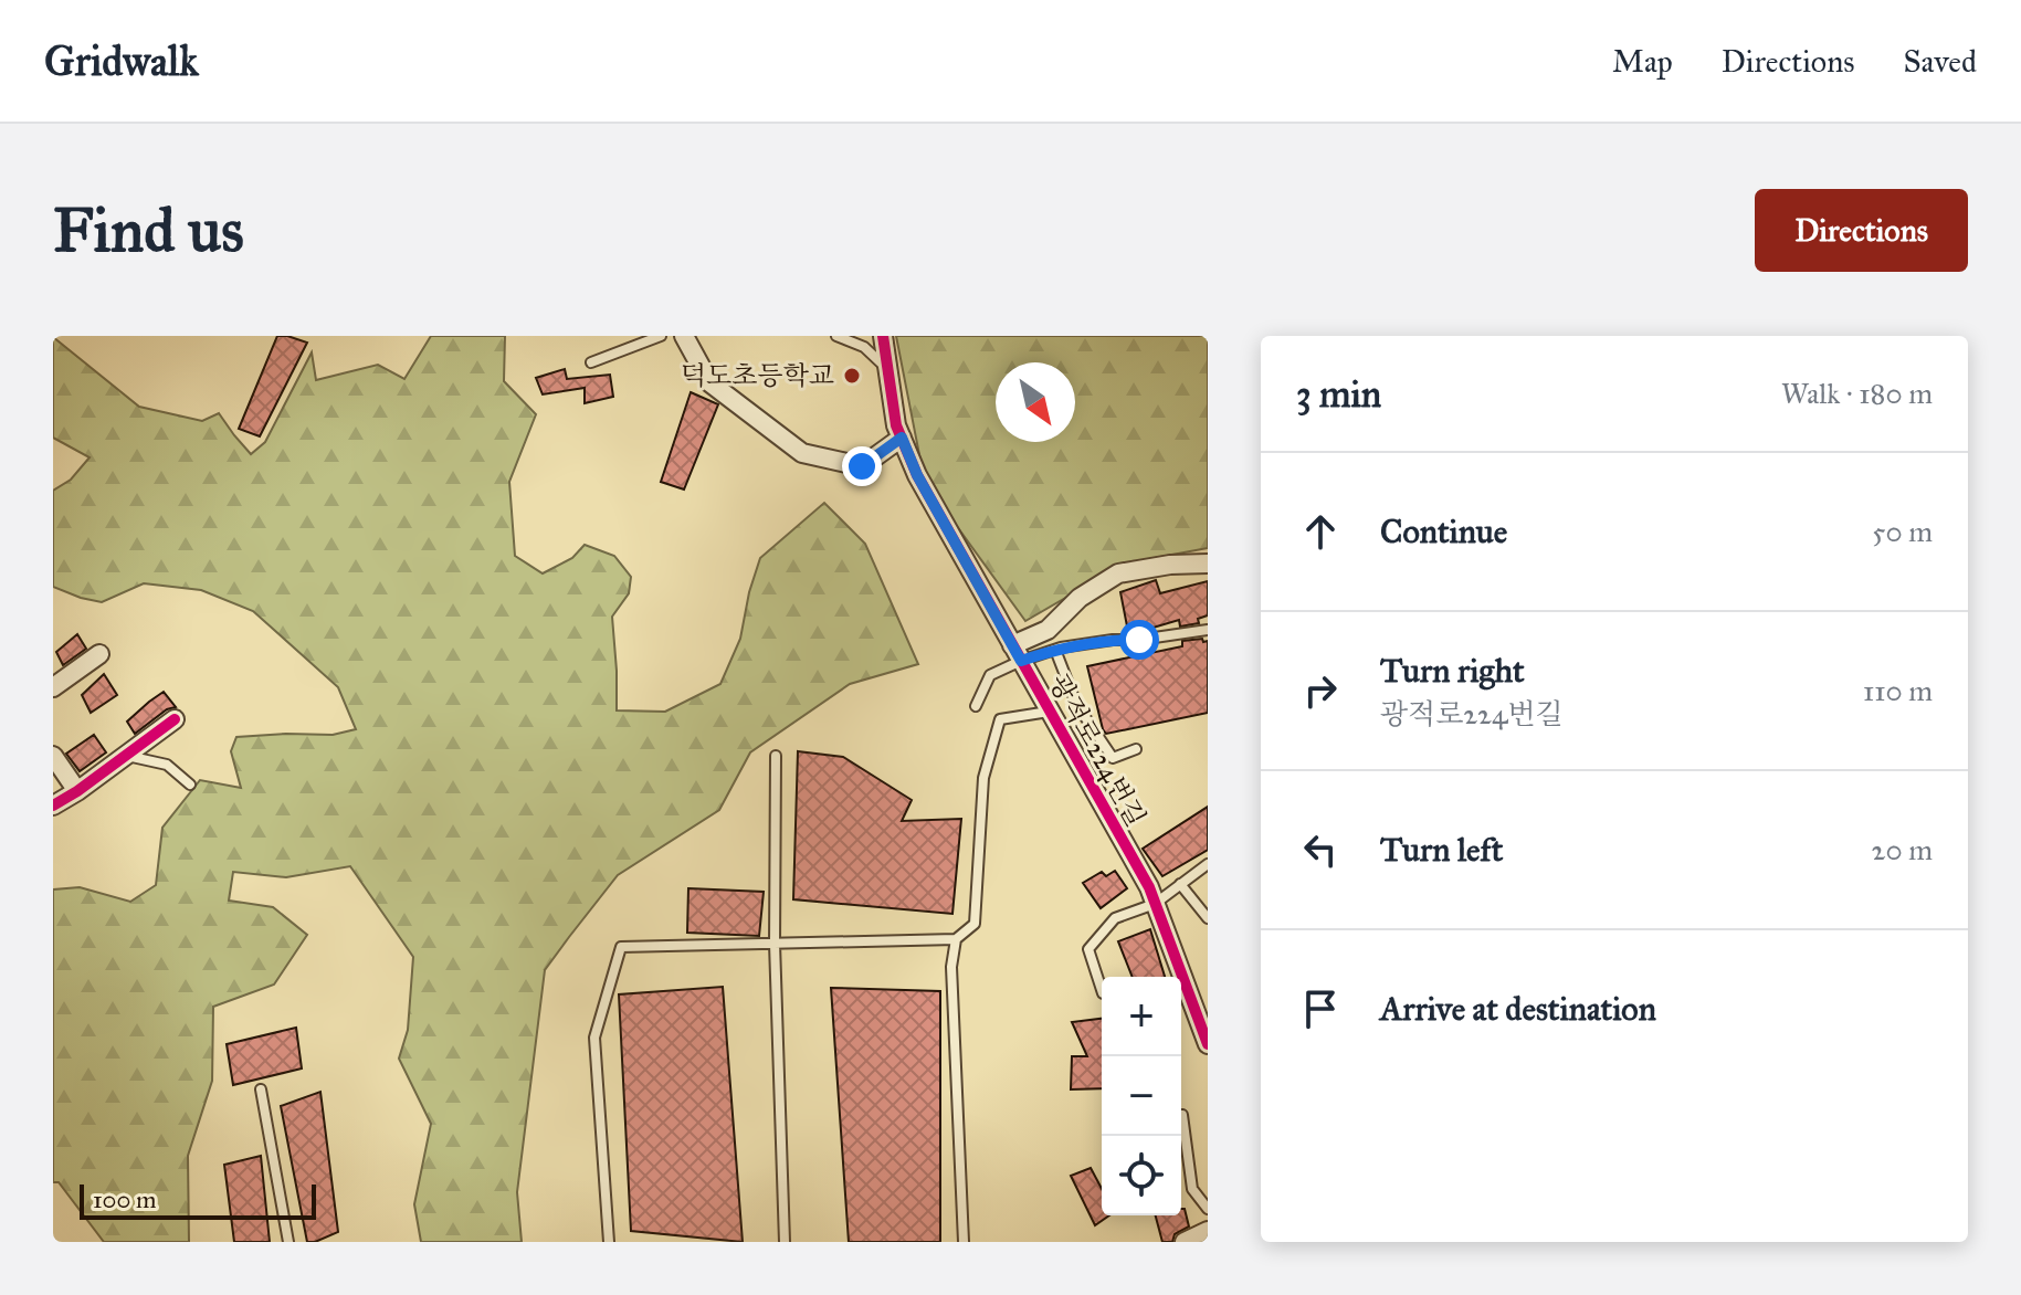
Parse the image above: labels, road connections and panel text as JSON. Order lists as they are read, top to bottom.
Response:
{
  "streets": {
    "street": ["광적로224번길"]
  },
  "places": ["덕도초등학교"],
  "scale_bar": "100 m",
  "north": "bottom right",
  "page": {
    "header": "Gridwalk",
    "nav": ["Map", "Directions", "Saved"],
    "buttons": "Directions",
    "title": "Find us",
    "heading": ["3 min", "Walk · 180 m"],
    "list": [
      ["Continue", "50 m"],
      ["Turn right", "광적로224번길", "110 m"],
      ["Turn left", "20 m"],
      "Arrive at destination"
    ],
    "map_buttons": ["+", "−"],
    "scale": "100 m"
  }
}
